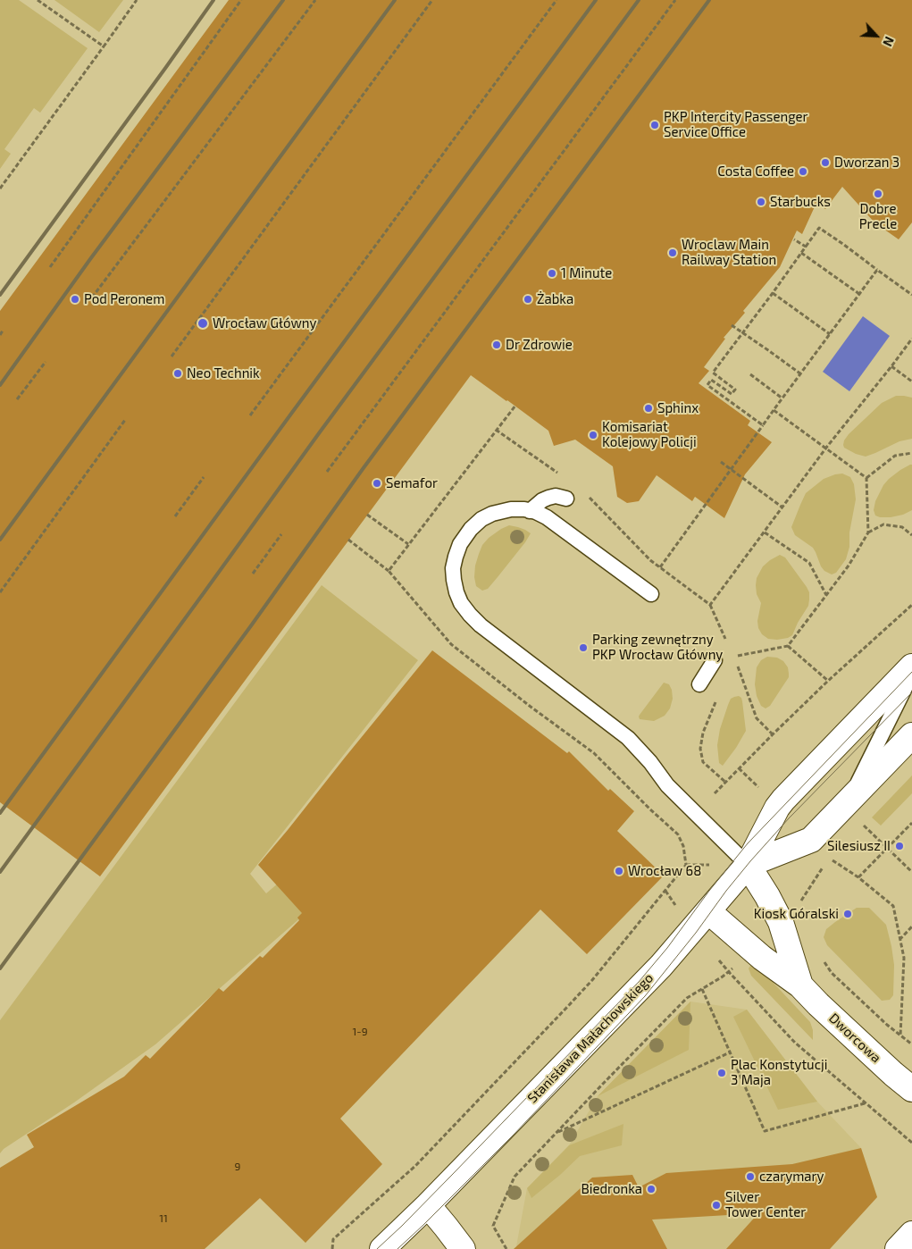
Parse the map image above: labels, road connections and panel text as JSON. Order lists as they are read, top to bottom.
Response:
{
  "streets": {
    "street": ["Stanisława Małachowskiego", "Dworcowa"]
  },
  "crossings": [
    ["Stanisława Małachowskiego", "Dworcowa"]
  ],
  "places": [
    "PKP Intercity Passenger Service Office",
    "Dworzan 3",
    "Costa Coffee",
    "Dobre Precle",
    "Starbucks",
    "Wroclaw Main Railway Station",
    "1 Minute",
    "Pod Peronem",
    "Żabka",
    "Wrocław Główny",
    "Dr Zdrowie",
    "Neo Technik",
    "Sphinx",
    "Komisariat Kolejowy Policji",
    "Semafor",
    "Parking zewnętrzny PKP Wrocław Główny",
    "Silesiusz II",
    "Wrocław 68",
    "Kiosk Góralski",
    "Plac Konstytucji 3 Maja",
    "czarymary",
    "Biedronka",
    "Silver Tower Center"
  ],
  "house_numbers": ["1-9", "9", "11"],
  "north": "bottom right"
}
